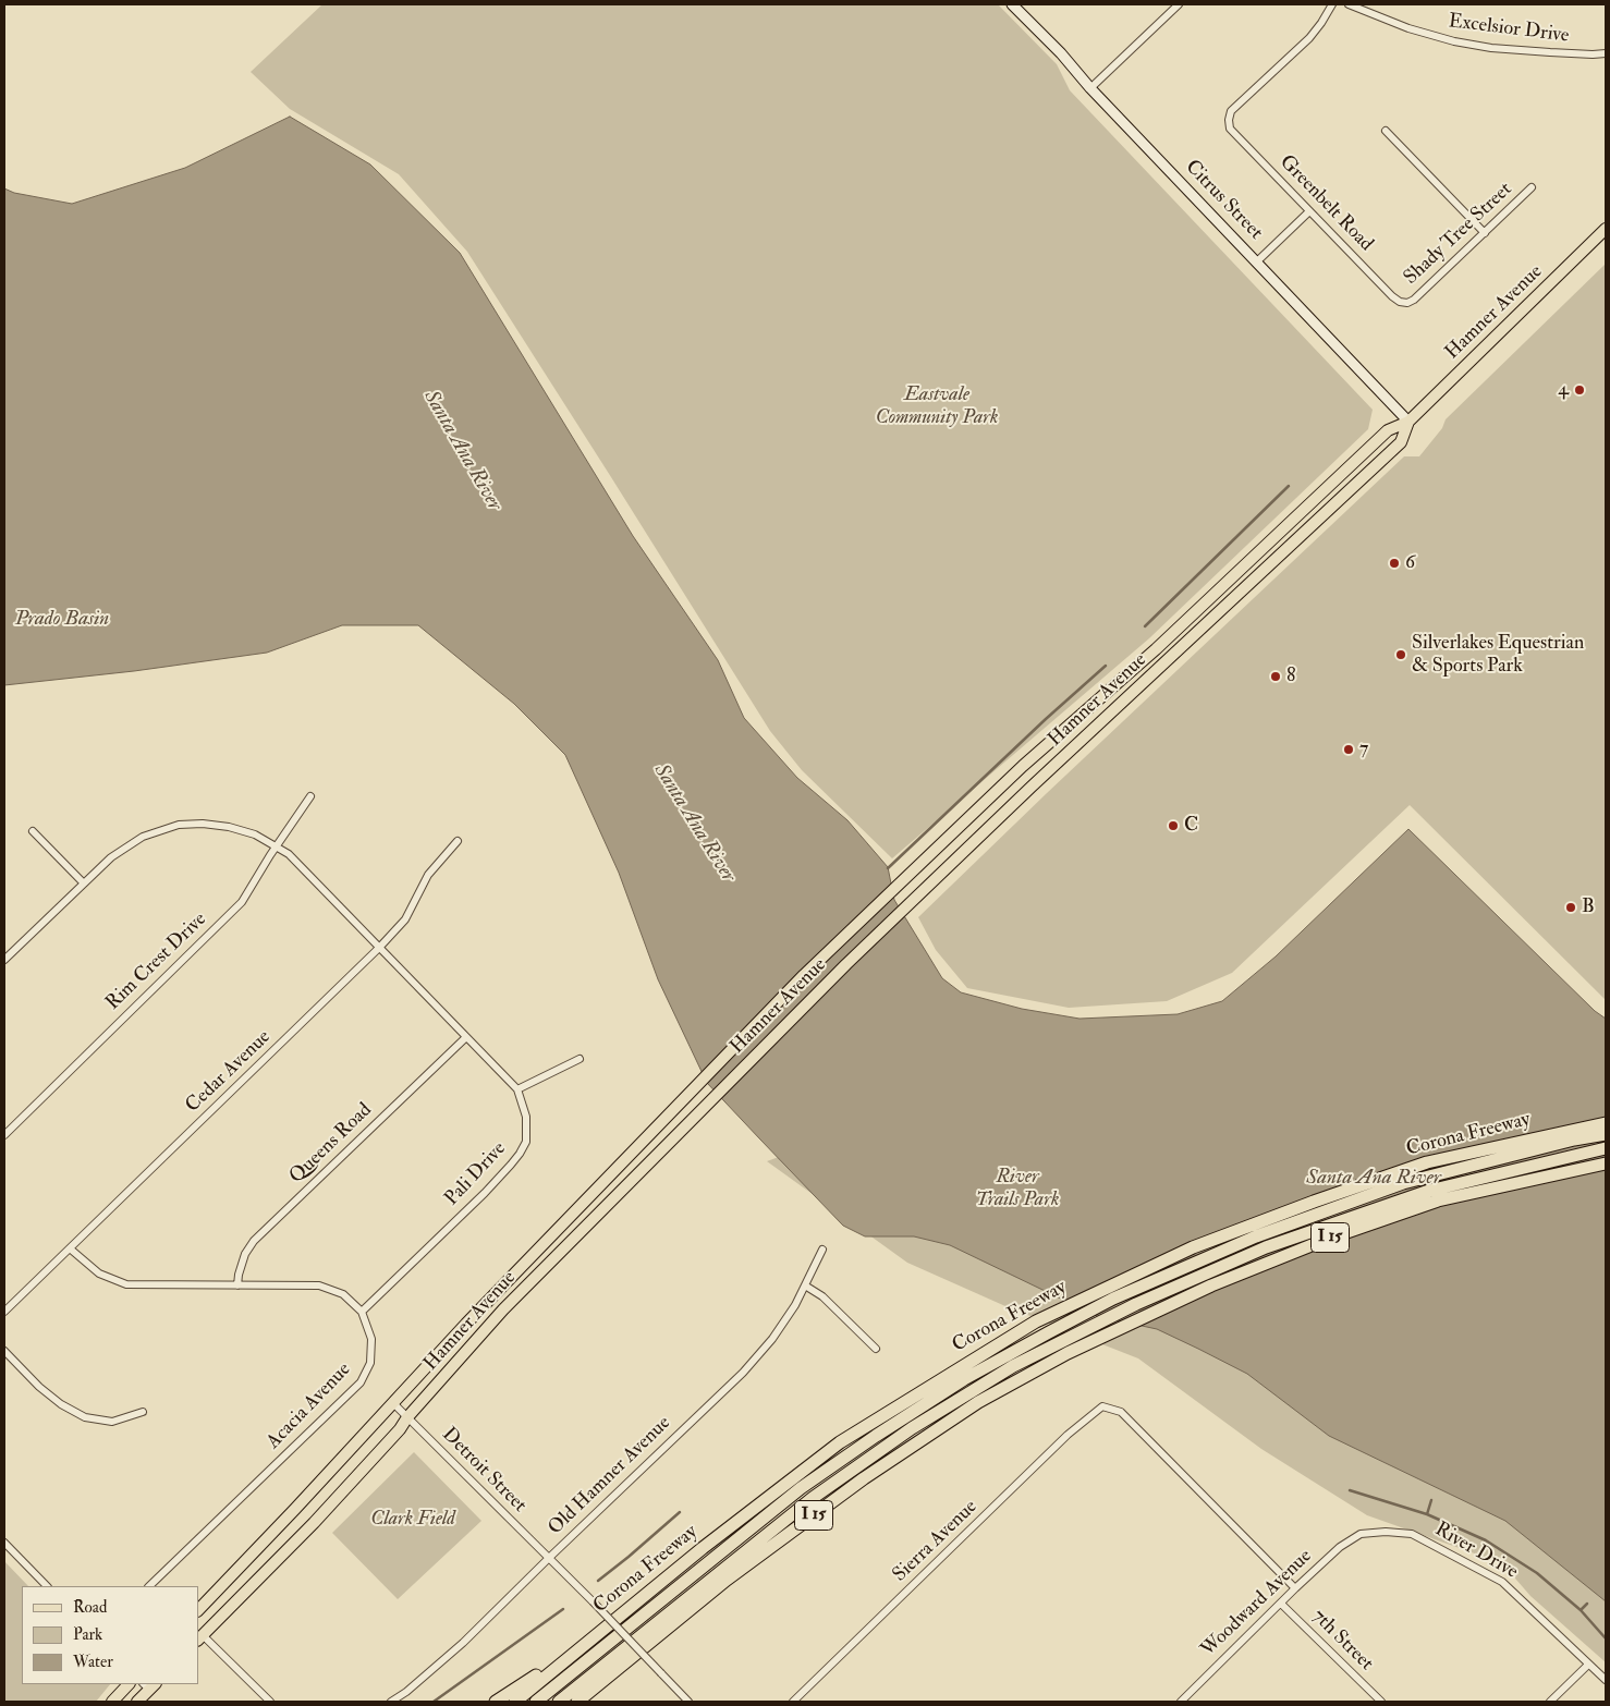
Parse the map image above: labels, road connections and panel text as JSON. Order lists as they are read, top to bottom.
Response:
{
  "streets": {
    "highway": ["Corona Freeway", "I 15"],
    "main road": ["Hamner Avenue"],
    "street": [
      "Excelsior Drive",
      "Citrus Street",
      "Greenbelt Road",
      "Shady Tree Street",
      "Rim Crest Drive",
      "Cedar Avenue",
      "Queens Road",
      "Pali Drive",
      "Acacia Avenue",
      "Detroit Street",
      "Old Hamner Avenue",
      "Sierra Avenue",
      "River Drive",
      "Woodward Avenue",
      "7th Street"
    ]
  },
  "crossings": [
    ["Citrus Street", "Hamner Avenue"],
    ["Greenbelt Road", "Shady Tree Street"],
    ["Hamner Avenue", "Detroit Street"],
    ["Rim Crest Drive", "Pali Drive"],
    ["Cedar Avenue", "Pali Drive"],
    ["Cedar Avenue", "Acacia Avenue"],
    ["Queens Road", "Pali Drive"],
    ["Queens Road", "Acacia Avenue"],
    ["Pali Drive", "Acacia Avenue"],
    ["Detroit Street", "Old Hamner Avenue"],
    ["Sierra Avenue", "Woodward Avenue"],
    ["River Drive", "Woodward Avenue"],
    ["Woodward Avenue", "7th Street"]
  ],
  "water": ["Santa Ana River", "Prado Basin"],
  "parks": ["Eastvale Community Park", "River Trails Park", "Clark Field"],
  "places": [
    "4",
    "6",
    "Silverlakes Equestrian & Sports Park",
    "8",
    "7",
    "C",
    "B"
  ],
  "legend": ["Road", "Park", "Water"]
}
